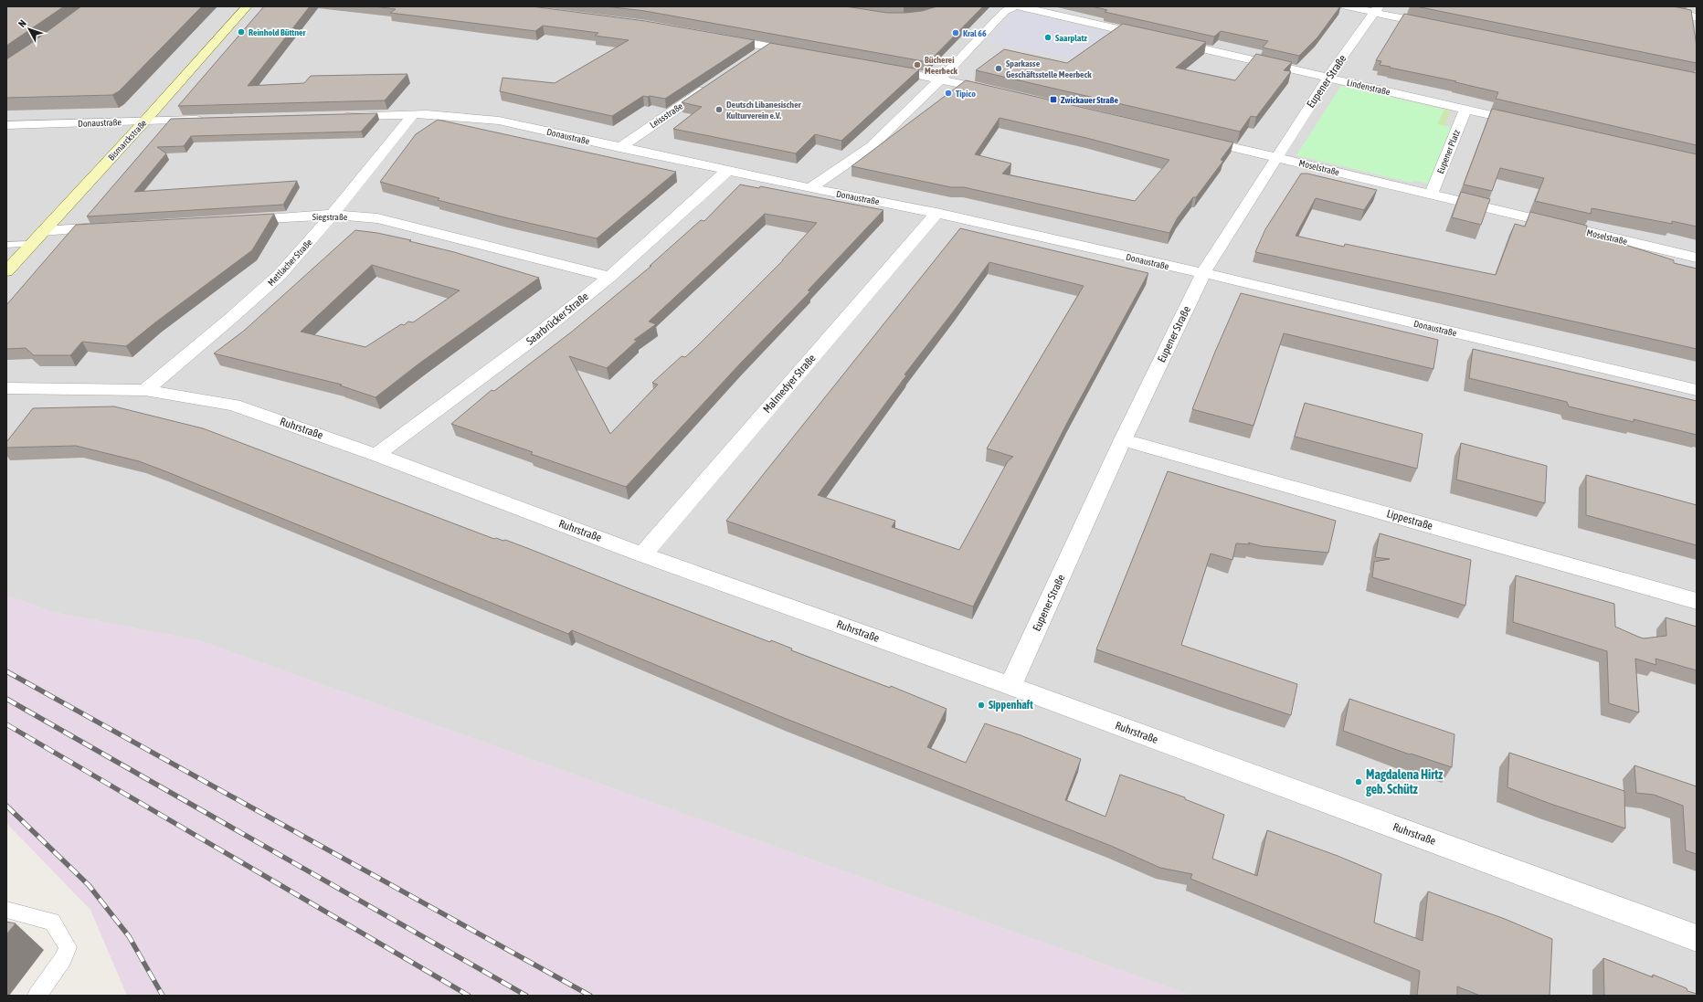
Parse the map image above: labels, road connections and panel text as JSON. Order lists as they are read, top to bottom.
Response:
{
  "streets": {
    "main road": ["Bismarckstraße"],
    "street": [
      "Eupener Straße",
      "Lindenstraße",
      "Leissstraße",
      "Donaustraße",
      "Eupener Platz",
      "Moselstraße",
      "Siegstraße",
      "Mettlacher Straße",
      "Saarbrücker Straße",
      "Malmedyer Straße",
      "Ruhrstraße",
      "Lippestraße"
    ]
  },
  "crossings": [
    ["Eupener Straße", "Lindenstraße"],
    ["Eupener Straße", "Donaustraße"],
    ["Eupener Straße", "Moselstraße"],
    ["Eupener Straße", "Ruhrstraße"],
    ["Eupener Straße", "Lippestraße"],
    ["Lindenstraße", "Eupener Platz"],
    ["Leissstraße", "Donaustraße"],
    ["Donaustraße", "Bismarckstraße"],
    ["Donaustraße", "Mettlacher Straße"],
    ["Donaustraße", "Saarbrücker Straße"],
    ["Donaustraße", "Malmedyer Straße"],
    ["Eupener Platz", "Moselstraße"],
    ["Siegstraße", "Mettlacher Straße"],
    ["Siegstraße", "Saarbrücker Straße"],
    ["Mettlacher Straße", "Ruhrstraße"],
    ["Saarbrücker Straße", "Ruhrstraße"],
    ["Malmedyer Straße", "Ruhrstraße"]
  ],
  "places": {
    "other": [
      "Reinhold Büttner",
      "Kral 66",
      "Saarplatz",
      "Bücherei Meerbeck",
      "Sparkasse Geschäftsstelle Meerbeck",
      "Tipico",
      "Deutsch Libanesischer Kulturverein e.V.",
      "Sippenhaft",
      "Magdalena Hirtz geb. Schütz"
    ],
    "transit": ["Zwickauer Straße"]
  },
  "north": "top left"
}
